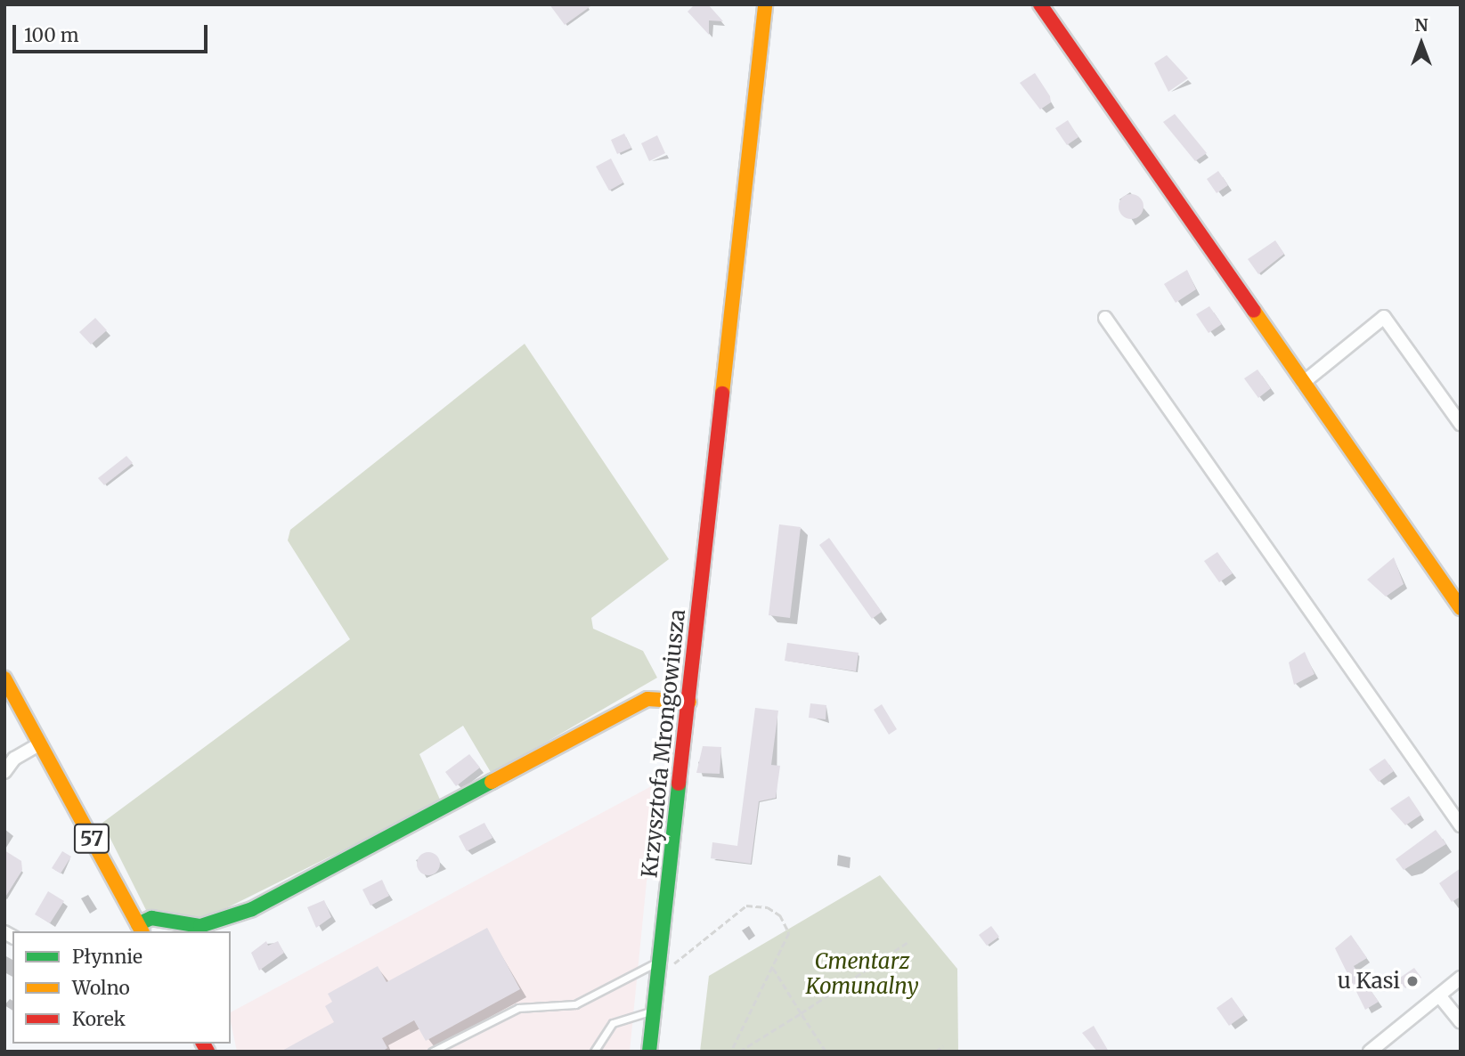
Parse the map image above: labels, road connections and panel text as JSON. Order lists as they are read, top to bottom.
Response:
{
  "streets": {
    "main road": ["Krzysztofa Mrongowiusza", "57"]
  },
  "parks": ["Cmentarz Komunalny"],
  "places": ["u Kasi"],
  "legend": ["Płynnie", "Wolno", "Korek"],
  "scale_bar": "100 m",
  "north": "top"
}
